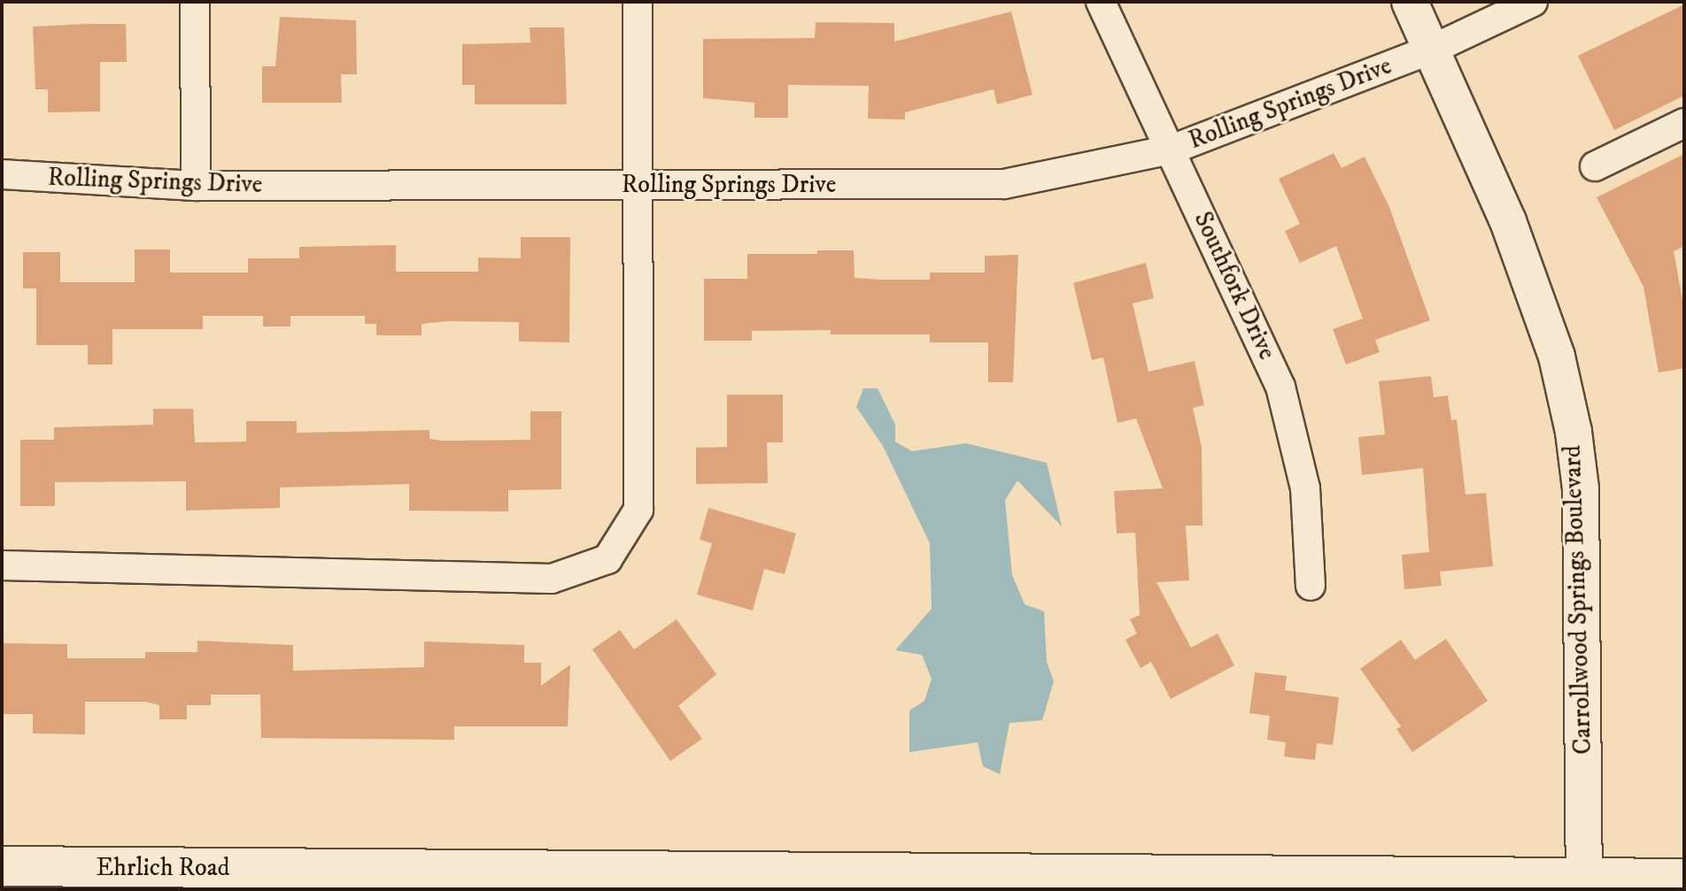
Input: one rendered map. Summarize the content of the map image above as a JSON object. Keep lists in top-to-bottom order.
{
  "streets": {
    "main road": ["Ehrlich Road"],
    "street": ["Rolling Springs Drive", "Southfork Drive", "Carrollwood Springs Boulevard"]
  },
  "crossings": [
    ["Rolling Springs Drive", "Southfork Drive"],
    ["Rolling Springs Drive", "Carrollwood Springs Boulevard"],
    ["Carrollwood Springs Boulevard", "Ehrlich Road"]
  ]
}
